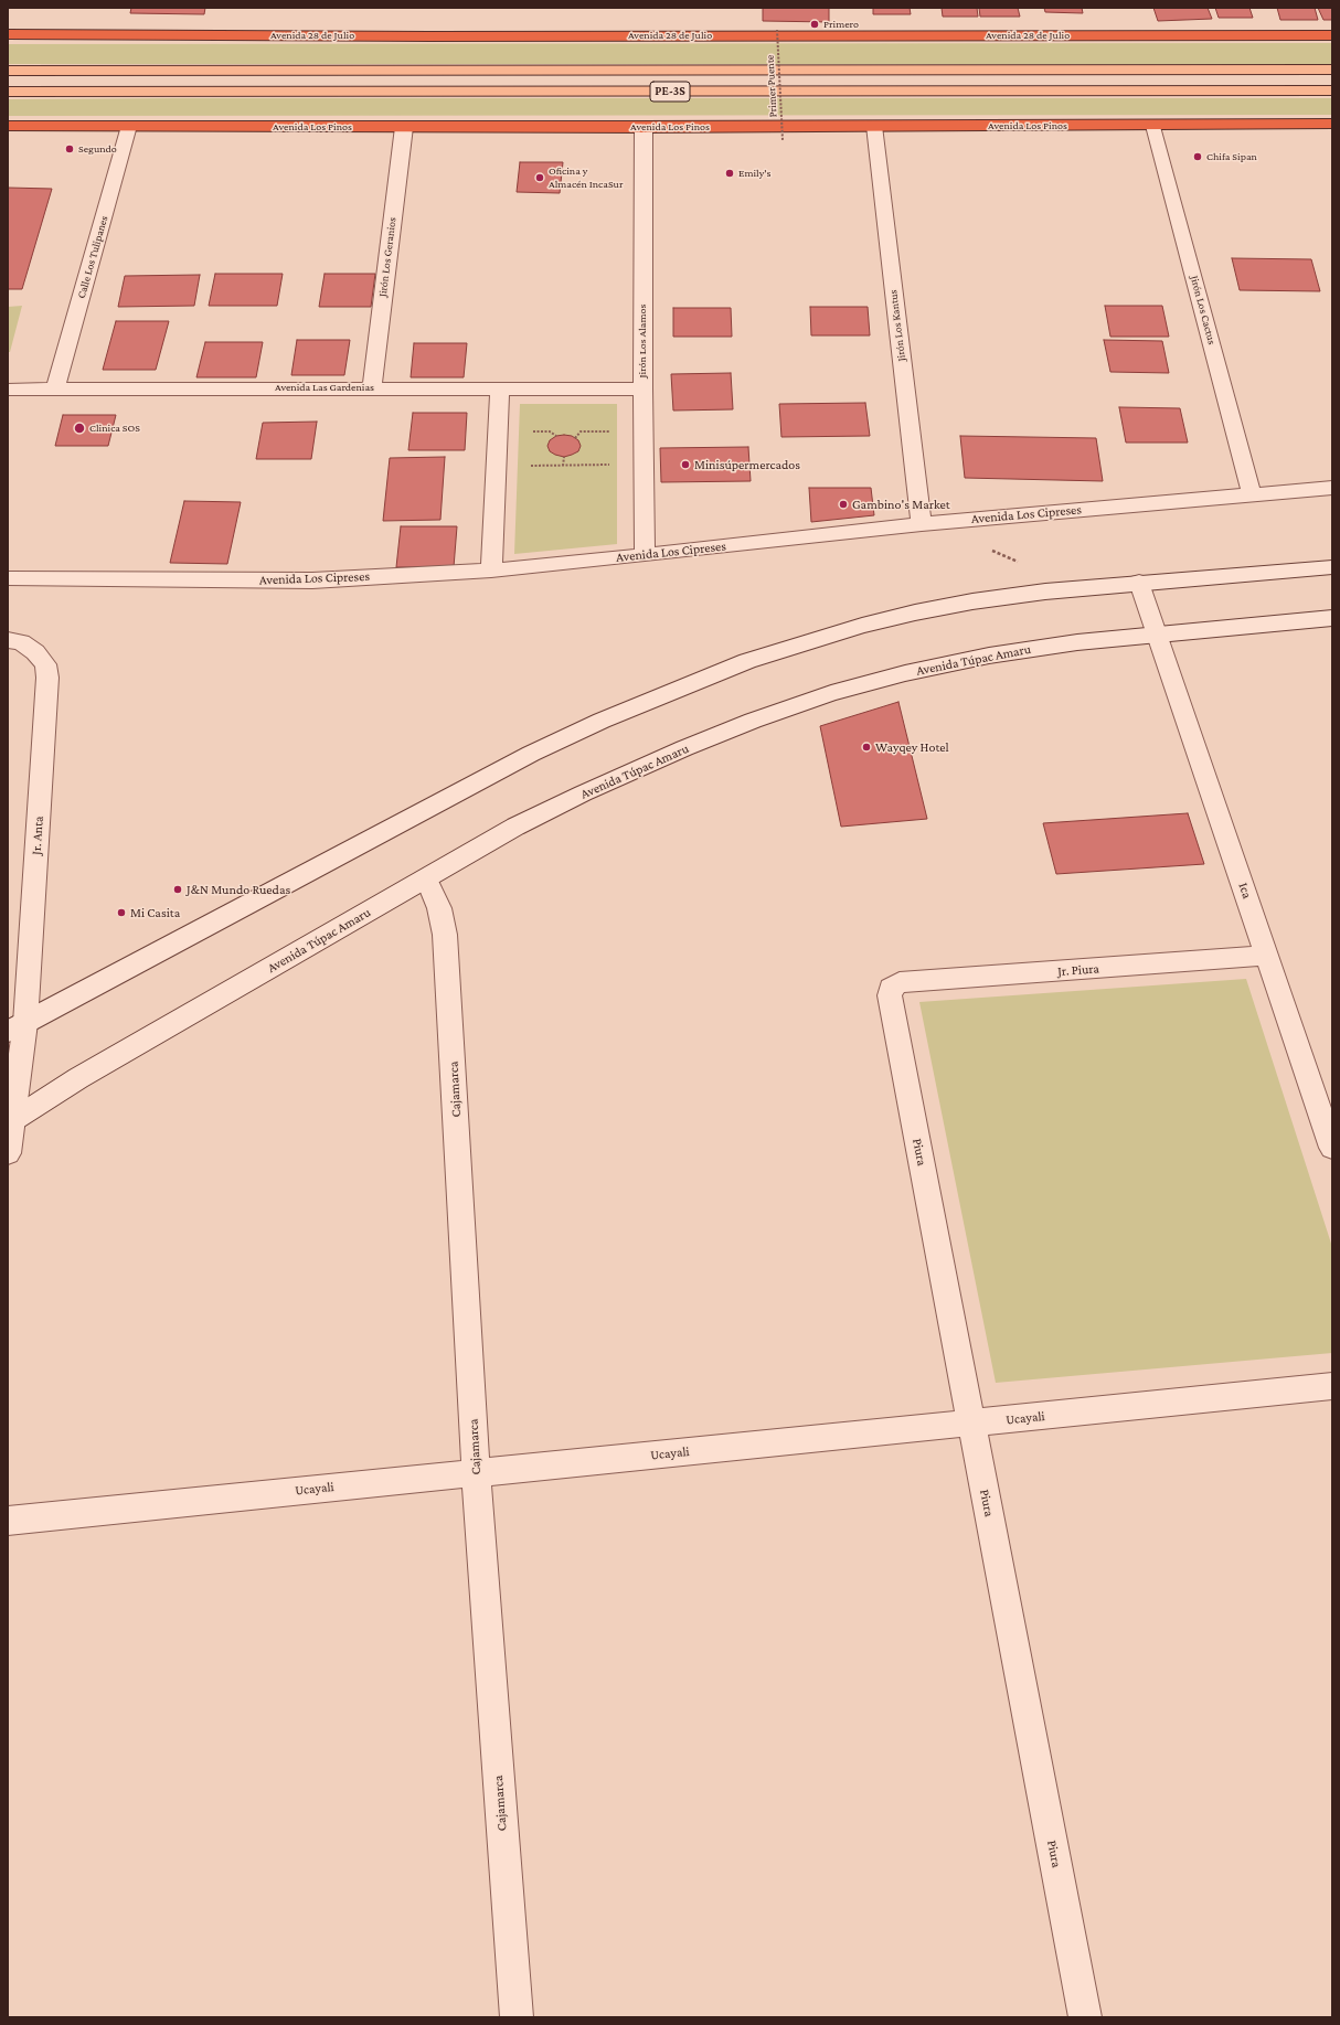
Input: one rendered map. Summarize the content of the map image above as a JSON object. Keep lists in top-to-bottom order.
{
  "streets": {
    "highway": ["Avenida 28 de Julio", "Avenida Los Pinos"],
    "main road": ["PE-3S"],
    "street": [
      "Calle Los Tulipanes",
      "Jirón Los Geranios",
      "Jirón Los Cactus",
      "Jirón Los Kantus",
      "Jirón Los Alamos",
      "Avenida Las Gardenias",
      "Avenida Los Cipreses",
      "Avenida Túpac Amaru",
      "Jr. Anta",
      "Ica",
      "Jr. Piura",
      "Cajamarca",
      "Piura",
      "Ucayali"
    ],
    "path": ["Primer Puente"]
  },
  "crossings": [
    ["Avenida Los Pinos", "Calle Los Tulipanes"],
    ["Avenida Los Pinos", "Jirón Los Geranios"],
    ["Avenida Los Pinos", "Jirón Los Cactus"],
    ["Avenida Los Pinos", "Jirón Los Kantus"],
    ["Avenida Los Pinos", "Jirón Los Alamos"],
    ["Calle Los Tulipanes", "Avenida Las Gardenias"],
    ["Jirón Los Geranios", "Avenida Las Gardenias"],
    ["Jirón Los Cactus", "Avenida Los Cipreses"],
    ["Jirón Los Kantus", "Avenida Los Cipreses"],
    ["Jirón Los Alamos", "Avenida Las Gardenias"],
    ["Jirón Los Alamos", "Avenida Los Cipreses"],
    ["Avenida Túpac Amaru", "Jr. Anta"],
    ["Avenida Túpac Amaru", "Ica"],
    ["Avenida Túpac Amaru", "Cajamarca"],
    ["Ica", "Jr. Piura"],
    ["Jr. Piura", "Piura"],
    ["Cajamarca", "Ucayali"],
    ["Piura", "Ucayali"]
  ],
  "places": [
    "Primero",
    "Segundo",
    "Chifa Sipan",
    "Emily's",
    "Oficina y Almacén IncaSur",
    "Clinica SOS",
    "Minisúpermercados",
    "Gambino's Market",
    "Wayqey Hotel",
    "J&N Mundo Ruedas",
    "Mi Casita"
  ]
}
